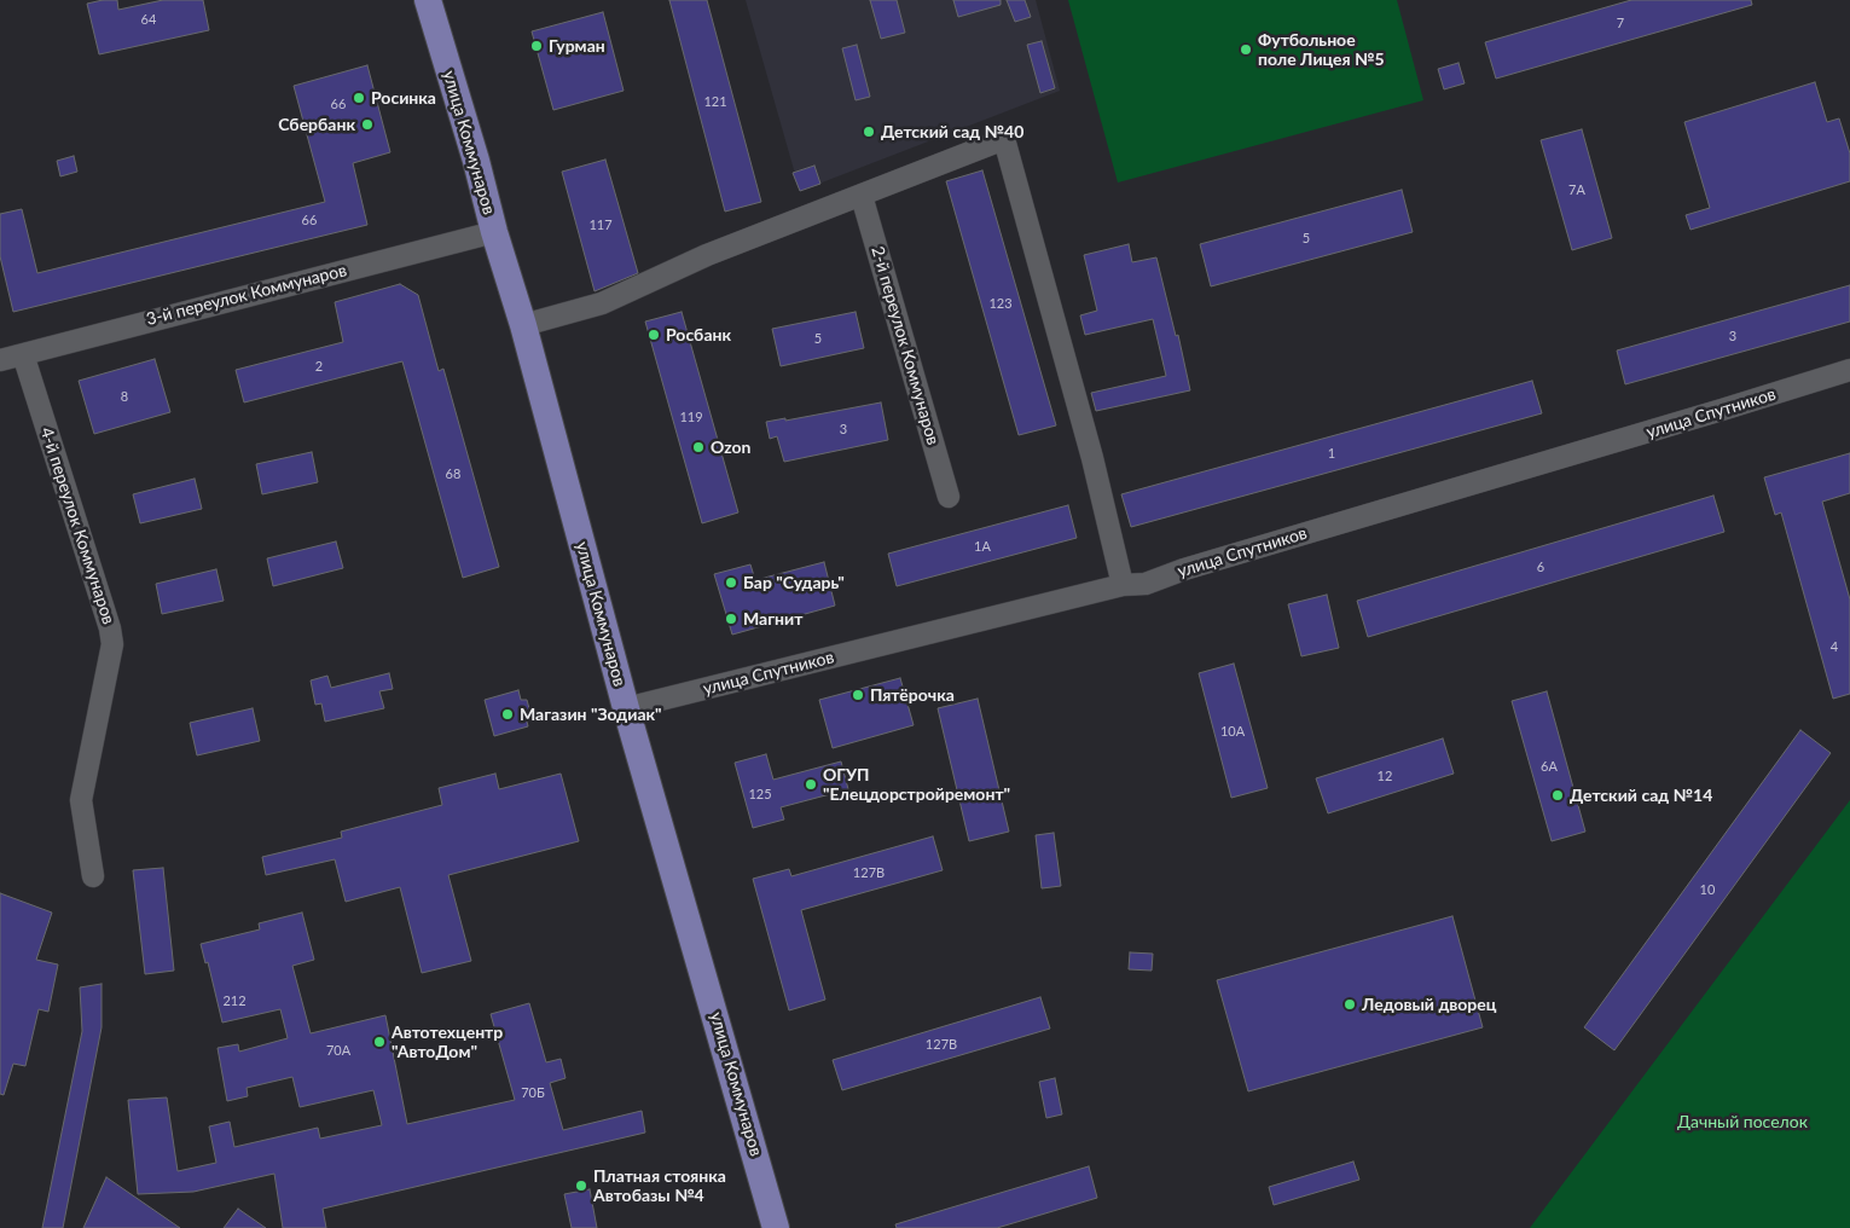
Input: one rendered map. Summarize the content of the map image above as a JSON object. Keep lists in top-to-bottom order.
{
  "streets": {
    "main road": ["улица Коммунаров"],
    "street": [
      "3-й переулок Коммунаров",
      "2-й переулок Коммунаров",
      "улица Спутников",
      "4-й переулок Коммунаров"
    ]
  },
  "crossings": [
    ["улица Коммунаров", "3-й переулок Коммунаров"],
    ["улица Коммунаров", "улица Спутников"],
    ["3-й переулок Коммунаров", "4-й переулок Коммунаров"]
  ],
  "parks": ["Дачный поселок"],
  "places": [
    "Гурман",
    "Футбольное поле Лицея №5",
    "Росинка",
    "Сбербанк",
    "Детский сад №40",
    "Росбанк",
    "Ozon",
    "Бар \"Сударь\"",
    "Магнит",
    "Пятёрочка",
    "Магазин \"Зодиак\"",
    "ОГУП \"Елецдорстройремонт\"",
    "Детский сад №14",
    "Ледовый дворец",
    "Автотехцентр \"АвтоДом\"",
    "Платная стоянка Автобазы №4"
  ],
  "house_numbers": [
    "64",
    "7",
    "121",
    "66",
    "7А",
    "66",
    "117",
    "5",
    "123",
    "3",
    "5",
    "2",
    "8",
    "119",
    "3",
    "1",
    "68",
    "1А",
    "6",
    "4",
    "10А",
    "6А",
    "12",
    "125",
    "127В",
    "10",
    "212",
    "127В",
    "70А",
    "70Б"
  ]
}
